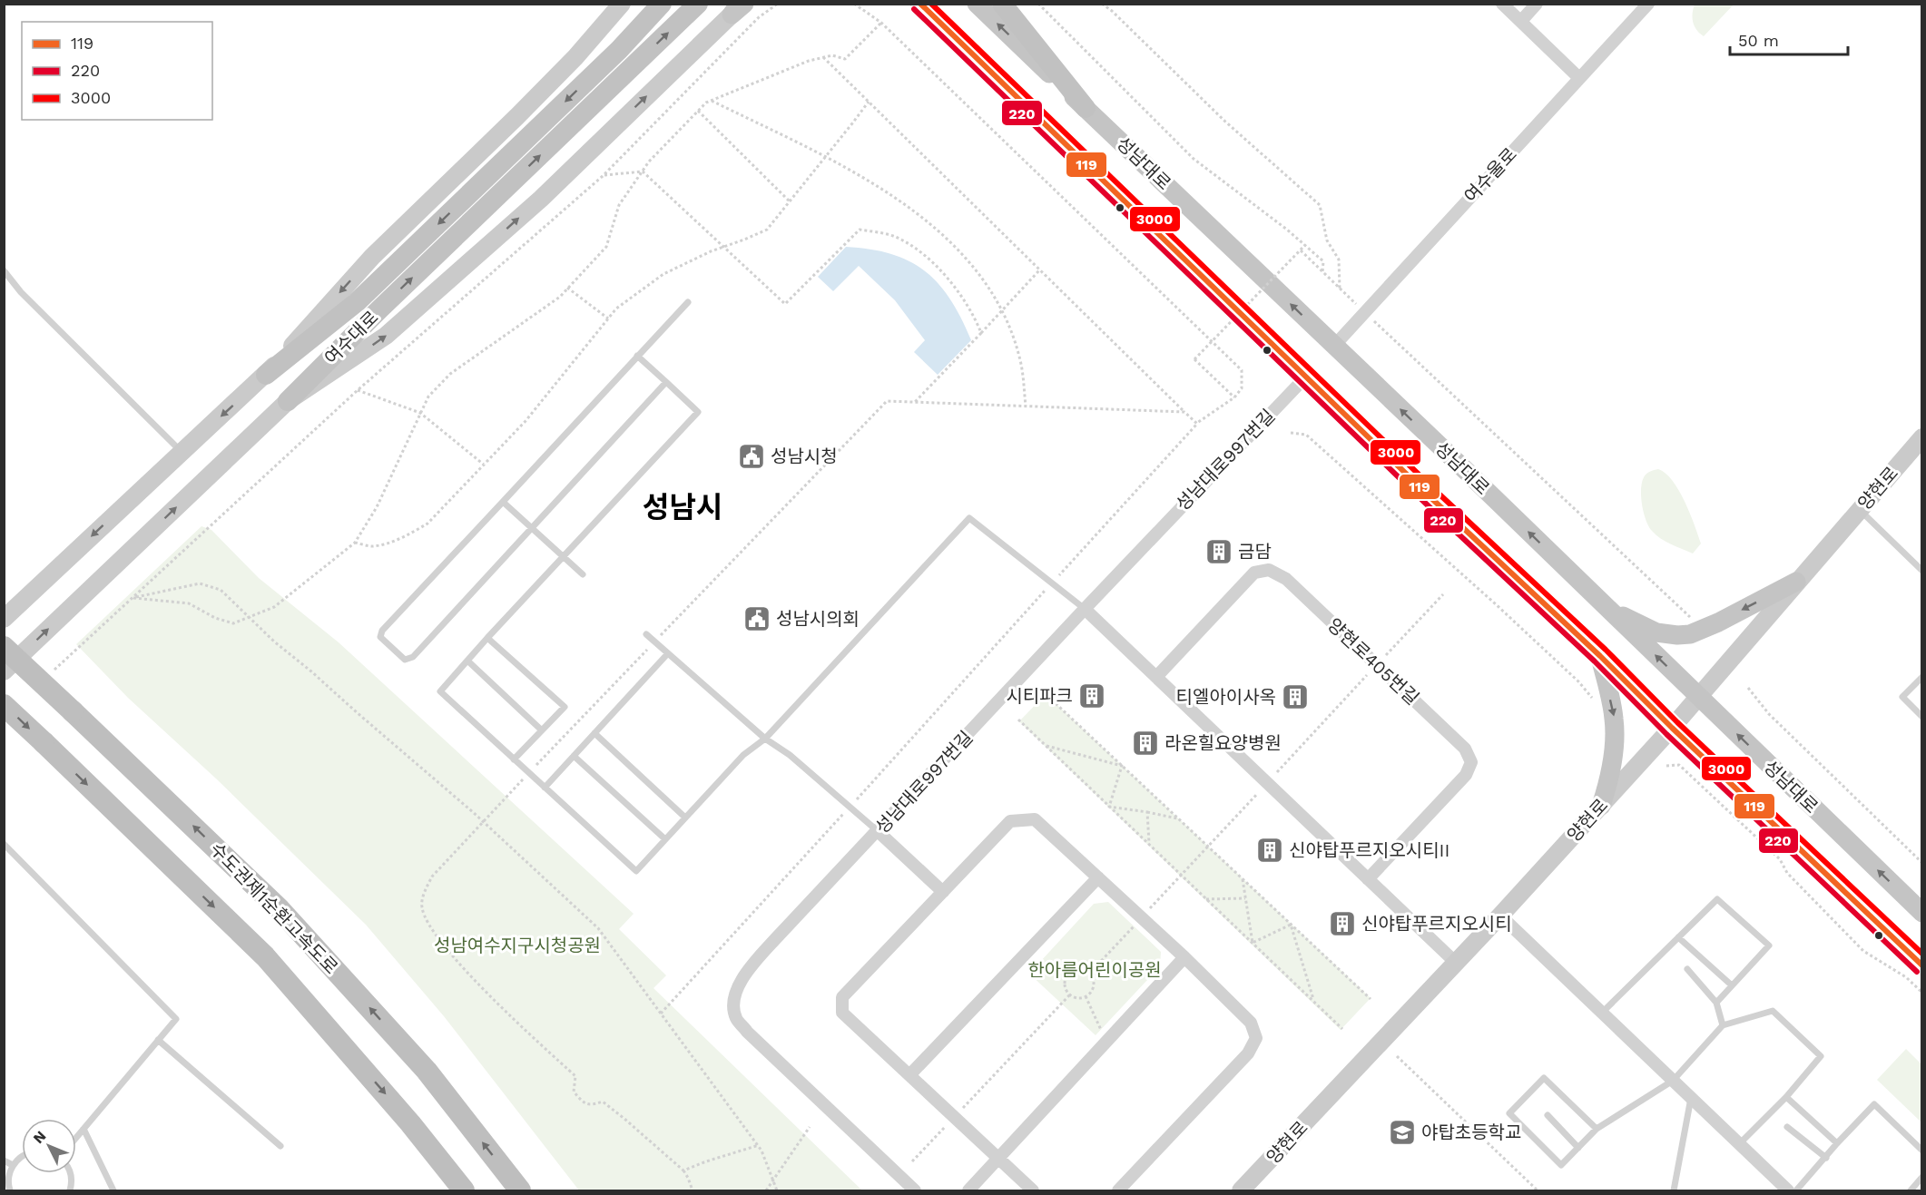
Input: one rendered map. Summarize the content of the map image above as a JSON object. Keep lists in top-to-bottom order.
{
  "streets": {
    "highway": ["여수대로", "수도권제1순환고속도로"],
    "main road": ["성남대로", "양현로"],
    "street": ["여수울로", "성남대로997번길", "양현로405번길"]
  },
  "crossings": [
    ["성남대로", "여수울로"],
    ["성남대로", "양현로"]
  ],
  "districts": ["성남시"],
  "parks": ["성남여수지구시청공원", "한아름어린이공원"],
  "places": {
    "public building": ["성남시청", "성남시의회"],
    "building": [
      "금담",
      "시티파크",
      "티엘아이사옥",
      "라온힐요양병원",
      "신야탑푸르지오시티II",
      "신야탑푸르지오시티"
    ],
    "school or university": ["야탑초등학교"]
  },
  "lines": ["transit line 119", "transit line 3000", "transit line 220"],
  "legend": ["119", "220", "3000"],
  "scale_bar": "50 m",
  "north": "top left"
}
